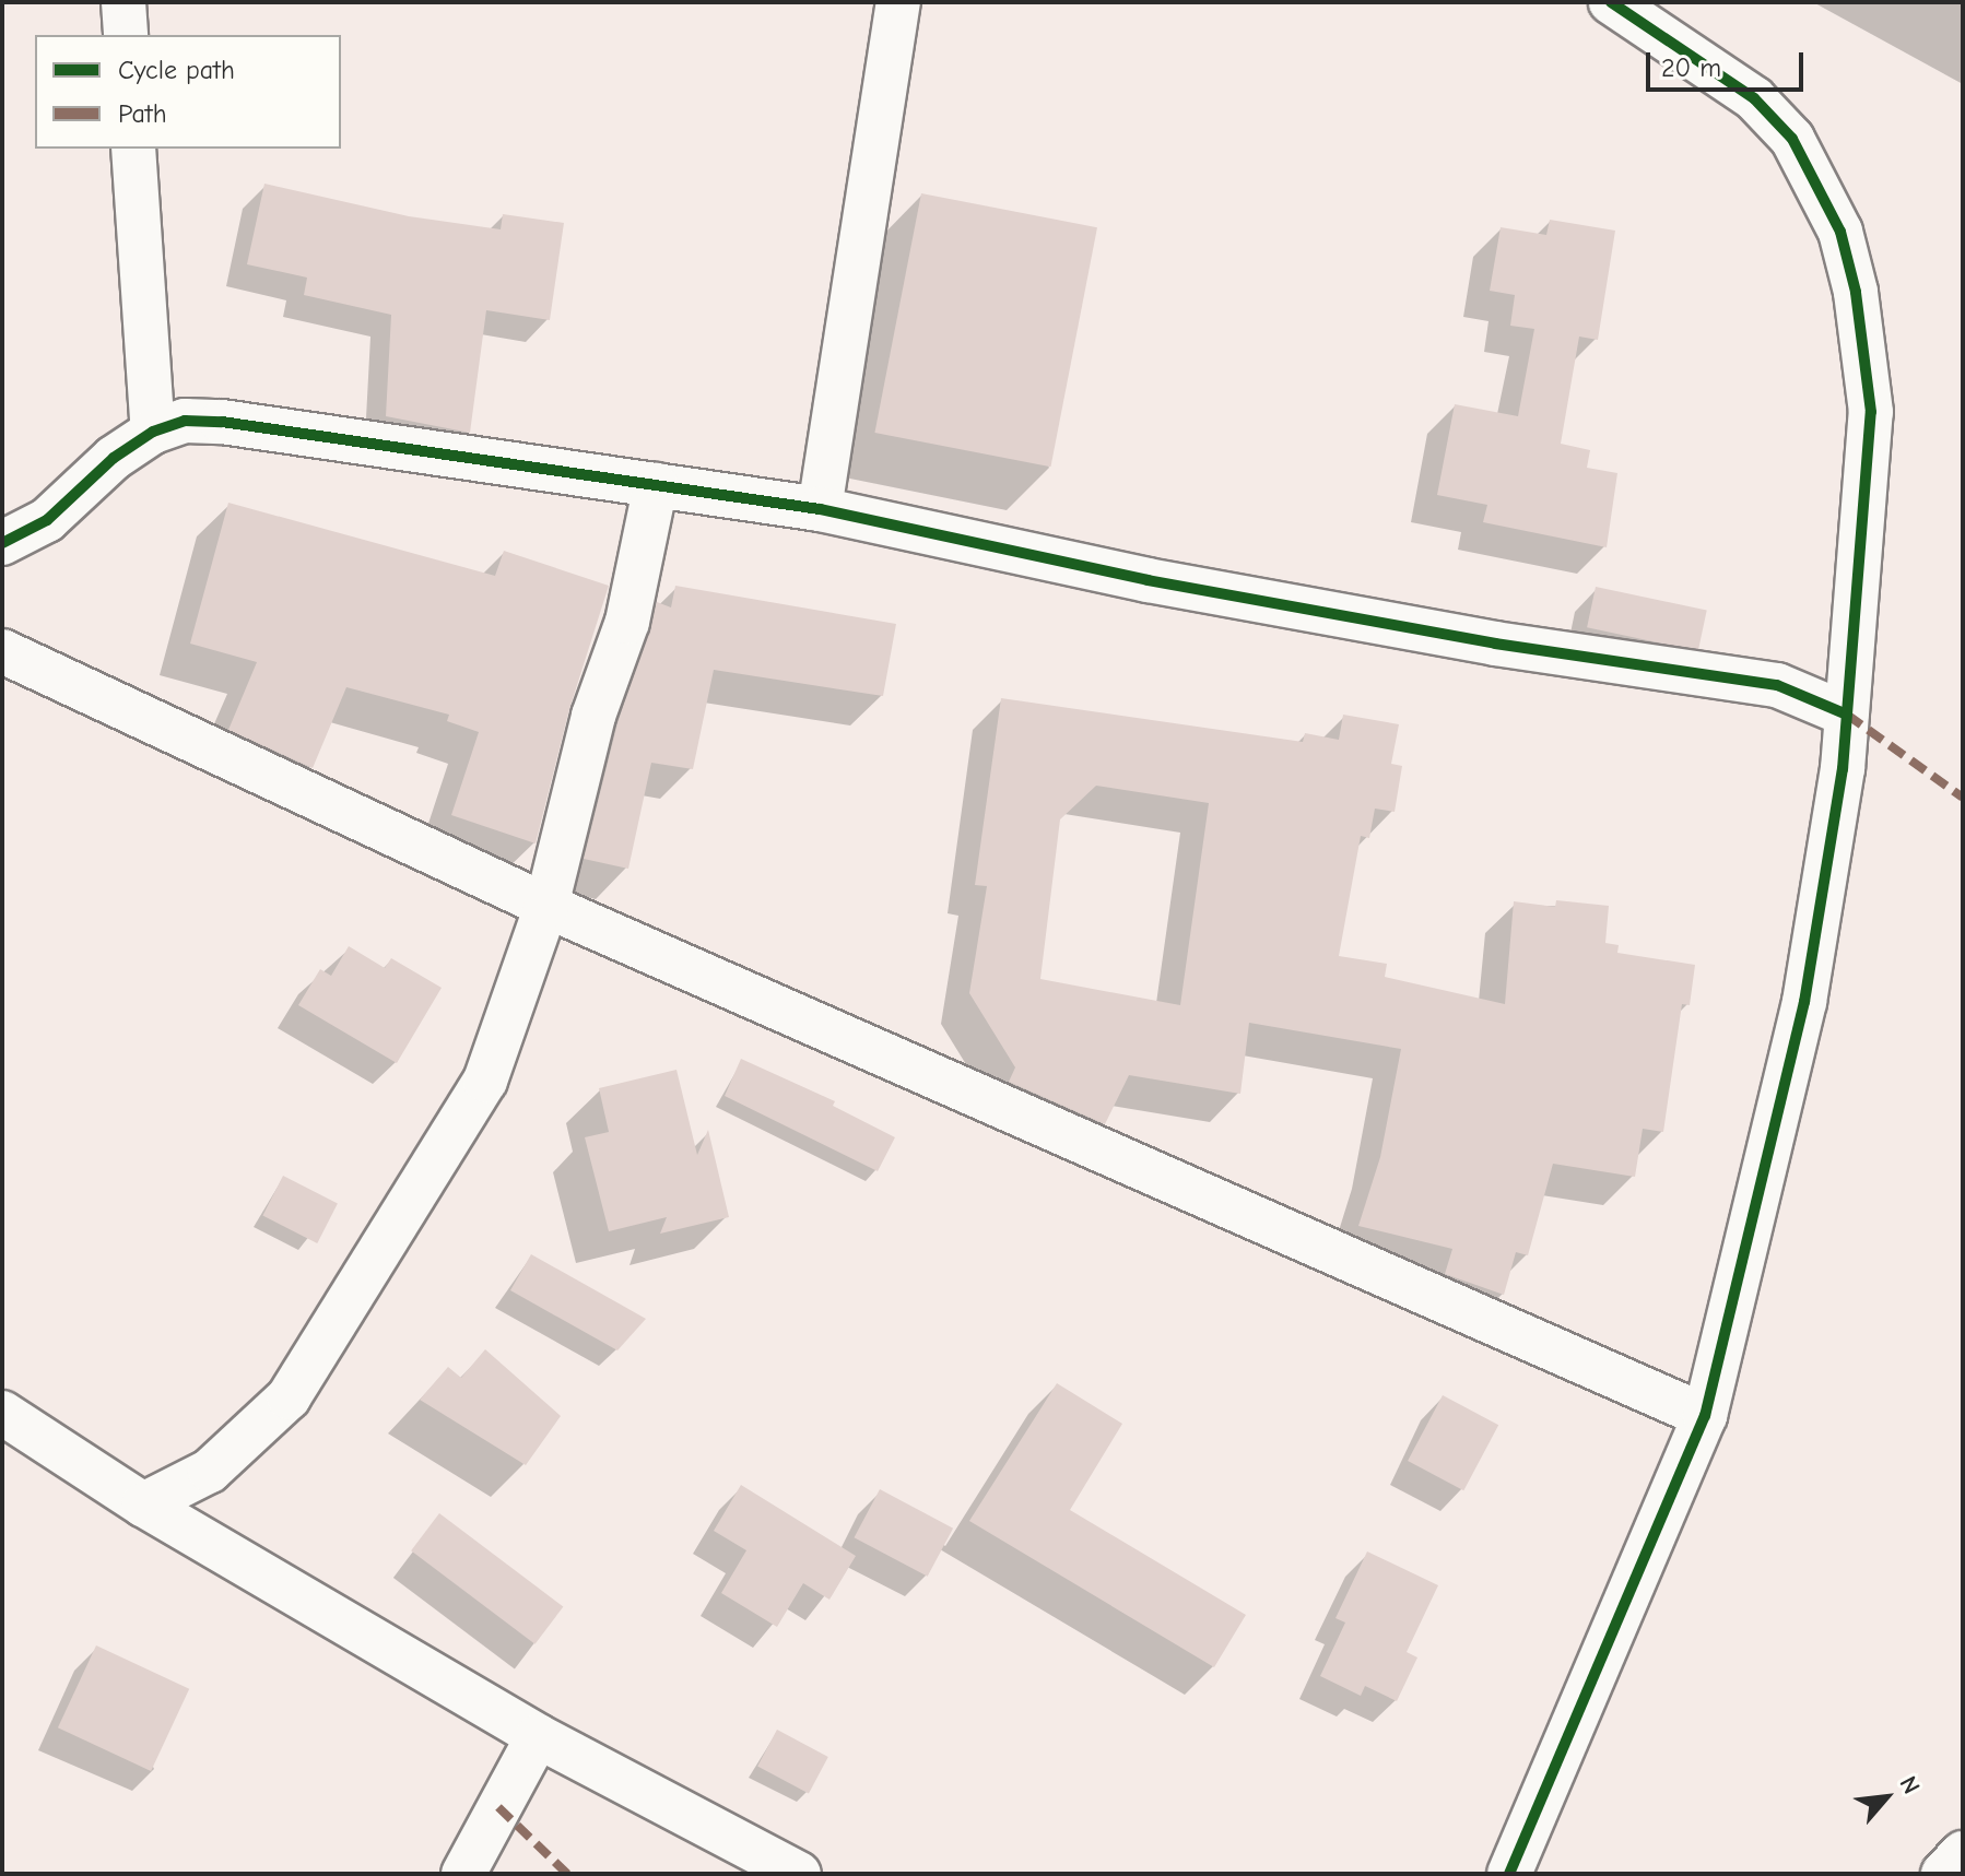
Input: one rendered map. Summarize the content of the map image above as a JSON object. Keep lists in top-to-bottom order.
{
  "legend": ["Cycle path", "Path"],
  "scale_bar": "20 m",
  "north": "top right"
}
